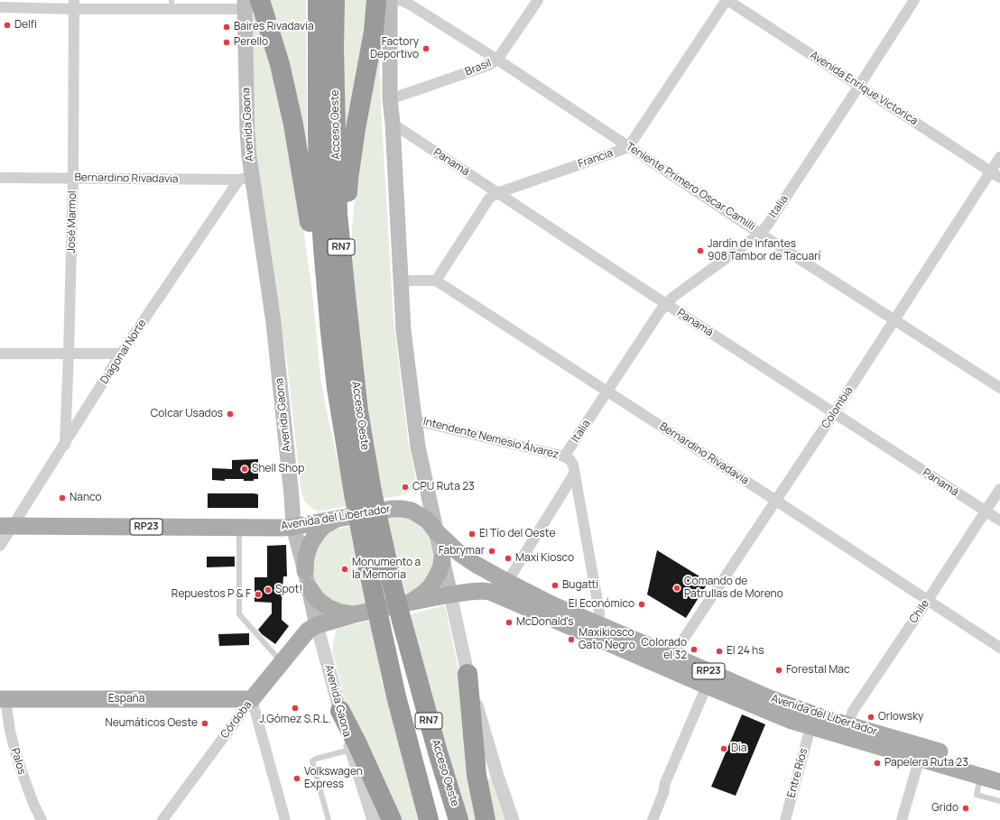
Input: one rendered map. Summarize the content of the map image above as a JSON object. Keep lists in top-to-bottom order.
{
  "streets": {
    "highway": ["Acceso Oeste", "RN7"],
    "main road": [
      "Avenida Gaona",
      "Avenida del Libertador",
      "RP23",
      "España",
      "Córdoba"
    ],
    "street": [
      "Brasil",
      "Avenida Enrique Victorica",
      "Francia",
      "Panamá",
      "Bernardino Rivadavia",
      "Teniente Primero Oscar Camilli",
      "Italia",
      "José Marmol",
      "Diagonal Norte",
      "Colombia",
      "Intendente Nemesio Álvarez",
      "Chile",
      "Palos",
      "Entre Ríos"
    ]
  },
  "crossings": [
    ["Brasil", "Teniente Primero Oscar Camilli"],
    ["Avenida Enrique Victorica", "Francia"],
    ["Avenida Enrique Victorica", "Italia"],
    ["Avenida Enrique Victorica", "Colombia"],
    ["Avenida Gaona", "Bernardino Rivadavia"],
    ["Avenida Gaona", "Diagonal Norte"],
    ["Avenida Gaona", "Avenida del Libertador"],
    ["Avenida Gaona", "Córdoba"],
    ["Acceso Oeste", "Avenida del Libertador"],
    ["Francia", "Panamá"],
    ["Francia", "Bernardino Rivadavia"],
    ["Francia", "Teniente Primero Oscar Camilli"],
    ["Panamá", "Italia"],
    ["Panamá", "Colombia"],
    ["Panamá", "Chile"],
    ["Bernardino Rivadavia", "Italia"],
    ["Bernardino Rivadavia", "José Marmol"],
    ["Bernardino Rivadavia", "Diagonal Norte"],
    ["Bernardino Rivadavia", "Colombia"],
    ["Bernardino Rivadavia", "Chile"],
    ["Teniente Primero Oscar Camilli", "Italia"],
    ["Teniente Primero Oscar Camilli", "Colombia"],
    ["Italia", "Intendente Nemesio Álvarez"],
    ["José Marmol", "Diagonal Norte"],
    ["Diagonal Norte", "Avenida del Libertador"],
    ["Colombia", "Avenida del Libertador"],
    ["Intendente Nemesio Álvarez", "Avenida del Libertador"],
    ["Avenida del Libertador", "Chile"],
    ["Avenida del Libertador", "Córdoba"],
    ["Avenida del Libertador", "Entre Ríos"],
    ["España", "Córdoba"],
    ["España", "Palos"]
  ],
  "places": [
    "Delfi",
    "Baires Rivadavia",
    "Perello",
    "Factory Deportivo",
    "Jardín de Infantes 908 Tambor de Tacuarí",
    "Colcar Usados",
    "Shell Shop",
    "CPU Ruta 23",
    "Nanco",
    "El Tío del Oeste",
    "Fabrymar",
    "Maxi Kiosco",
    "Monumento a la Memoria",
    "Bugatti",
    "Comando de Patrullas de Moreno",
    "Spot!",
    "Repuestos P & F",
    "El Económico",
    "McDonald's",
    "Maxikiosco Gato Negro",
    "Colorado el 32",
    "El 24 hs",
    "Forestal Mac",
    "J.Gómez S.R.L.",
    "Orlowsky",
    "Neumáticos Oeste",
    "Dia",
    "Papelera Ruta 23",
    "Volkswagen Express",
    "Grido"
  ]
}
